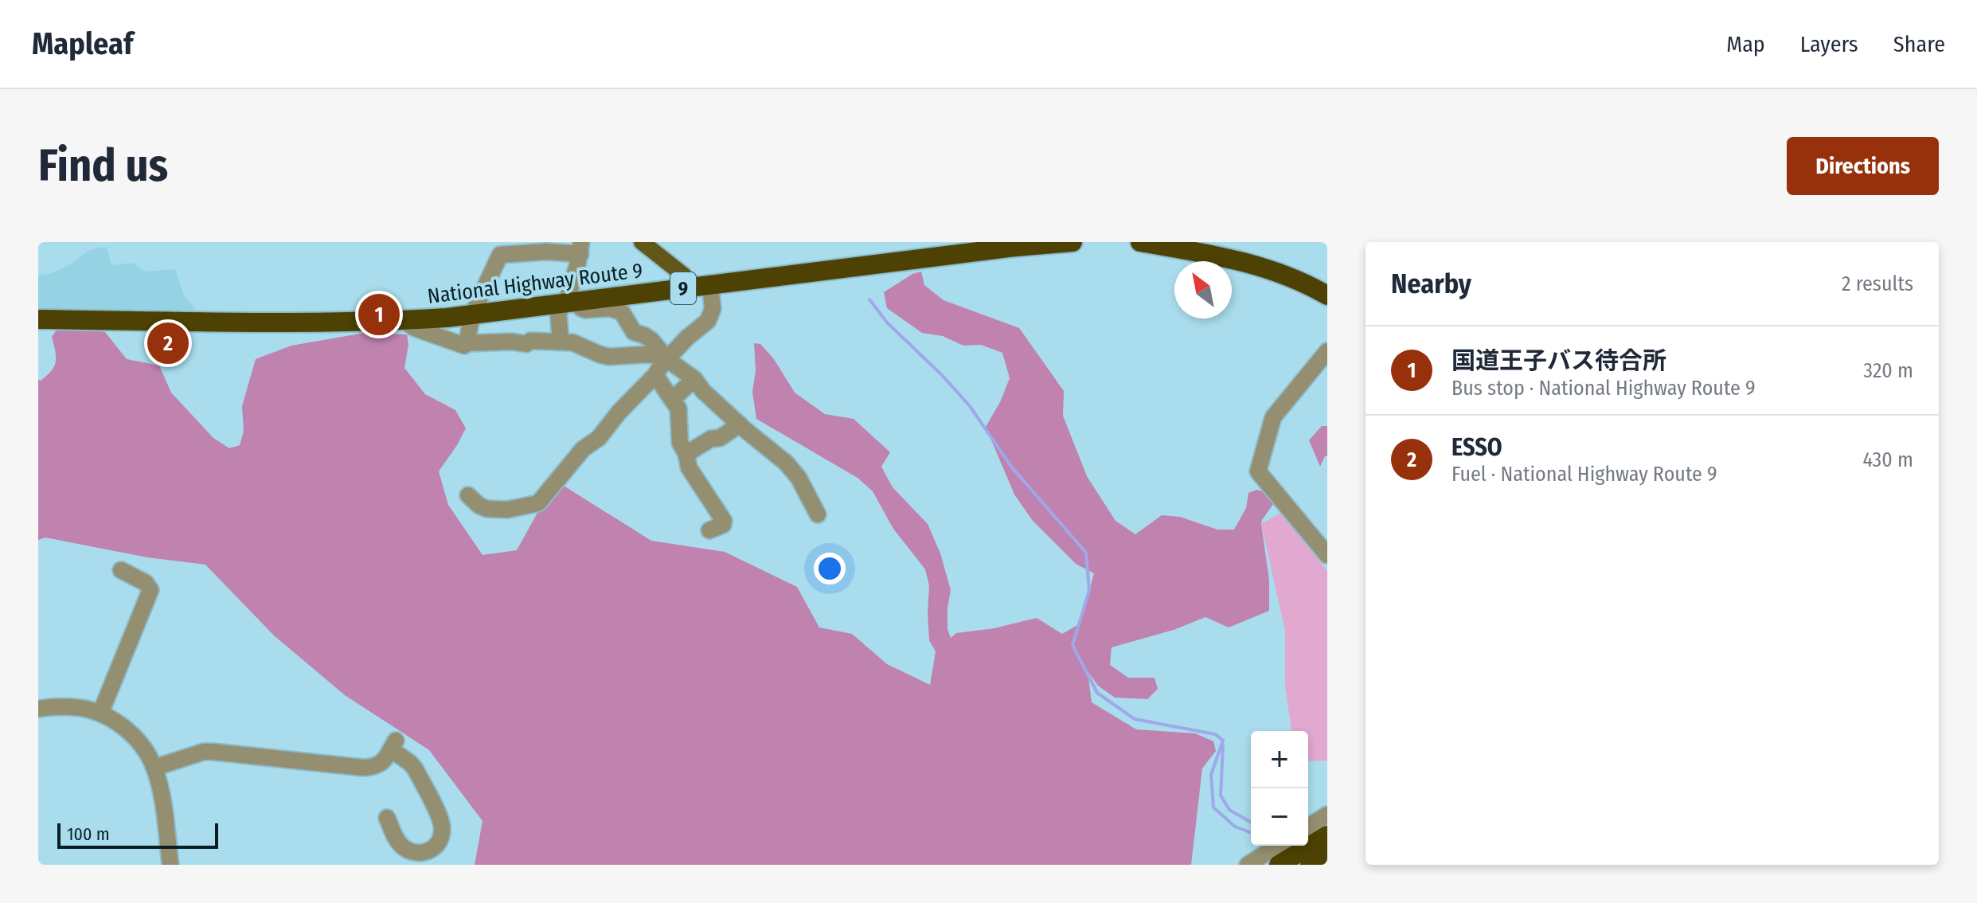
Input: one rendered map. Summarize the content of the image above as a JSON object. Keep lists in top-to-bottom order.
{
  "streets": {
    "highway": ["National Highway Route 9", "9"]
  },
  "scale_bar": "100 m",
  "north": "top left",
  "page": {
    "header": "Mapleaf",
    "nav": ["Map", "Layers", "Share"],
    "buttons": "Directions",
    "title": "Find us",
    "heading": ["Nearby", "2 results"],
    "pins": ["1", "2"],
    "list": [
      {
        "mark": "1",
        "name": "国道王子バス待合所",
        "note": "Bus stop · National Highway Route 9",
        "value": "320 m"
      },
      {
        "mark": "2",
        "name": "ESSO",
        "note": "Fuel · National Highway Route 9",
        "value": "430 m"
      }
    ],
    "map_buttons": ["+", "−"],
    "scale": "100 m"
  }
}
